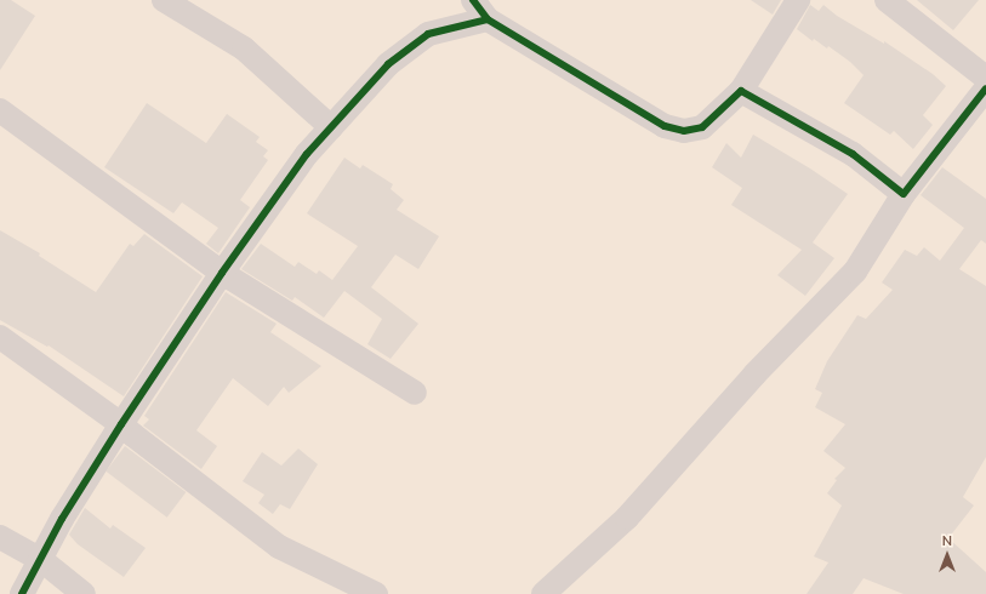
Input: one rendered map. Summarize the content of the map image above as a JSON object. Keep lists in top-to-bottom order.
{
  "north": "top"
}
